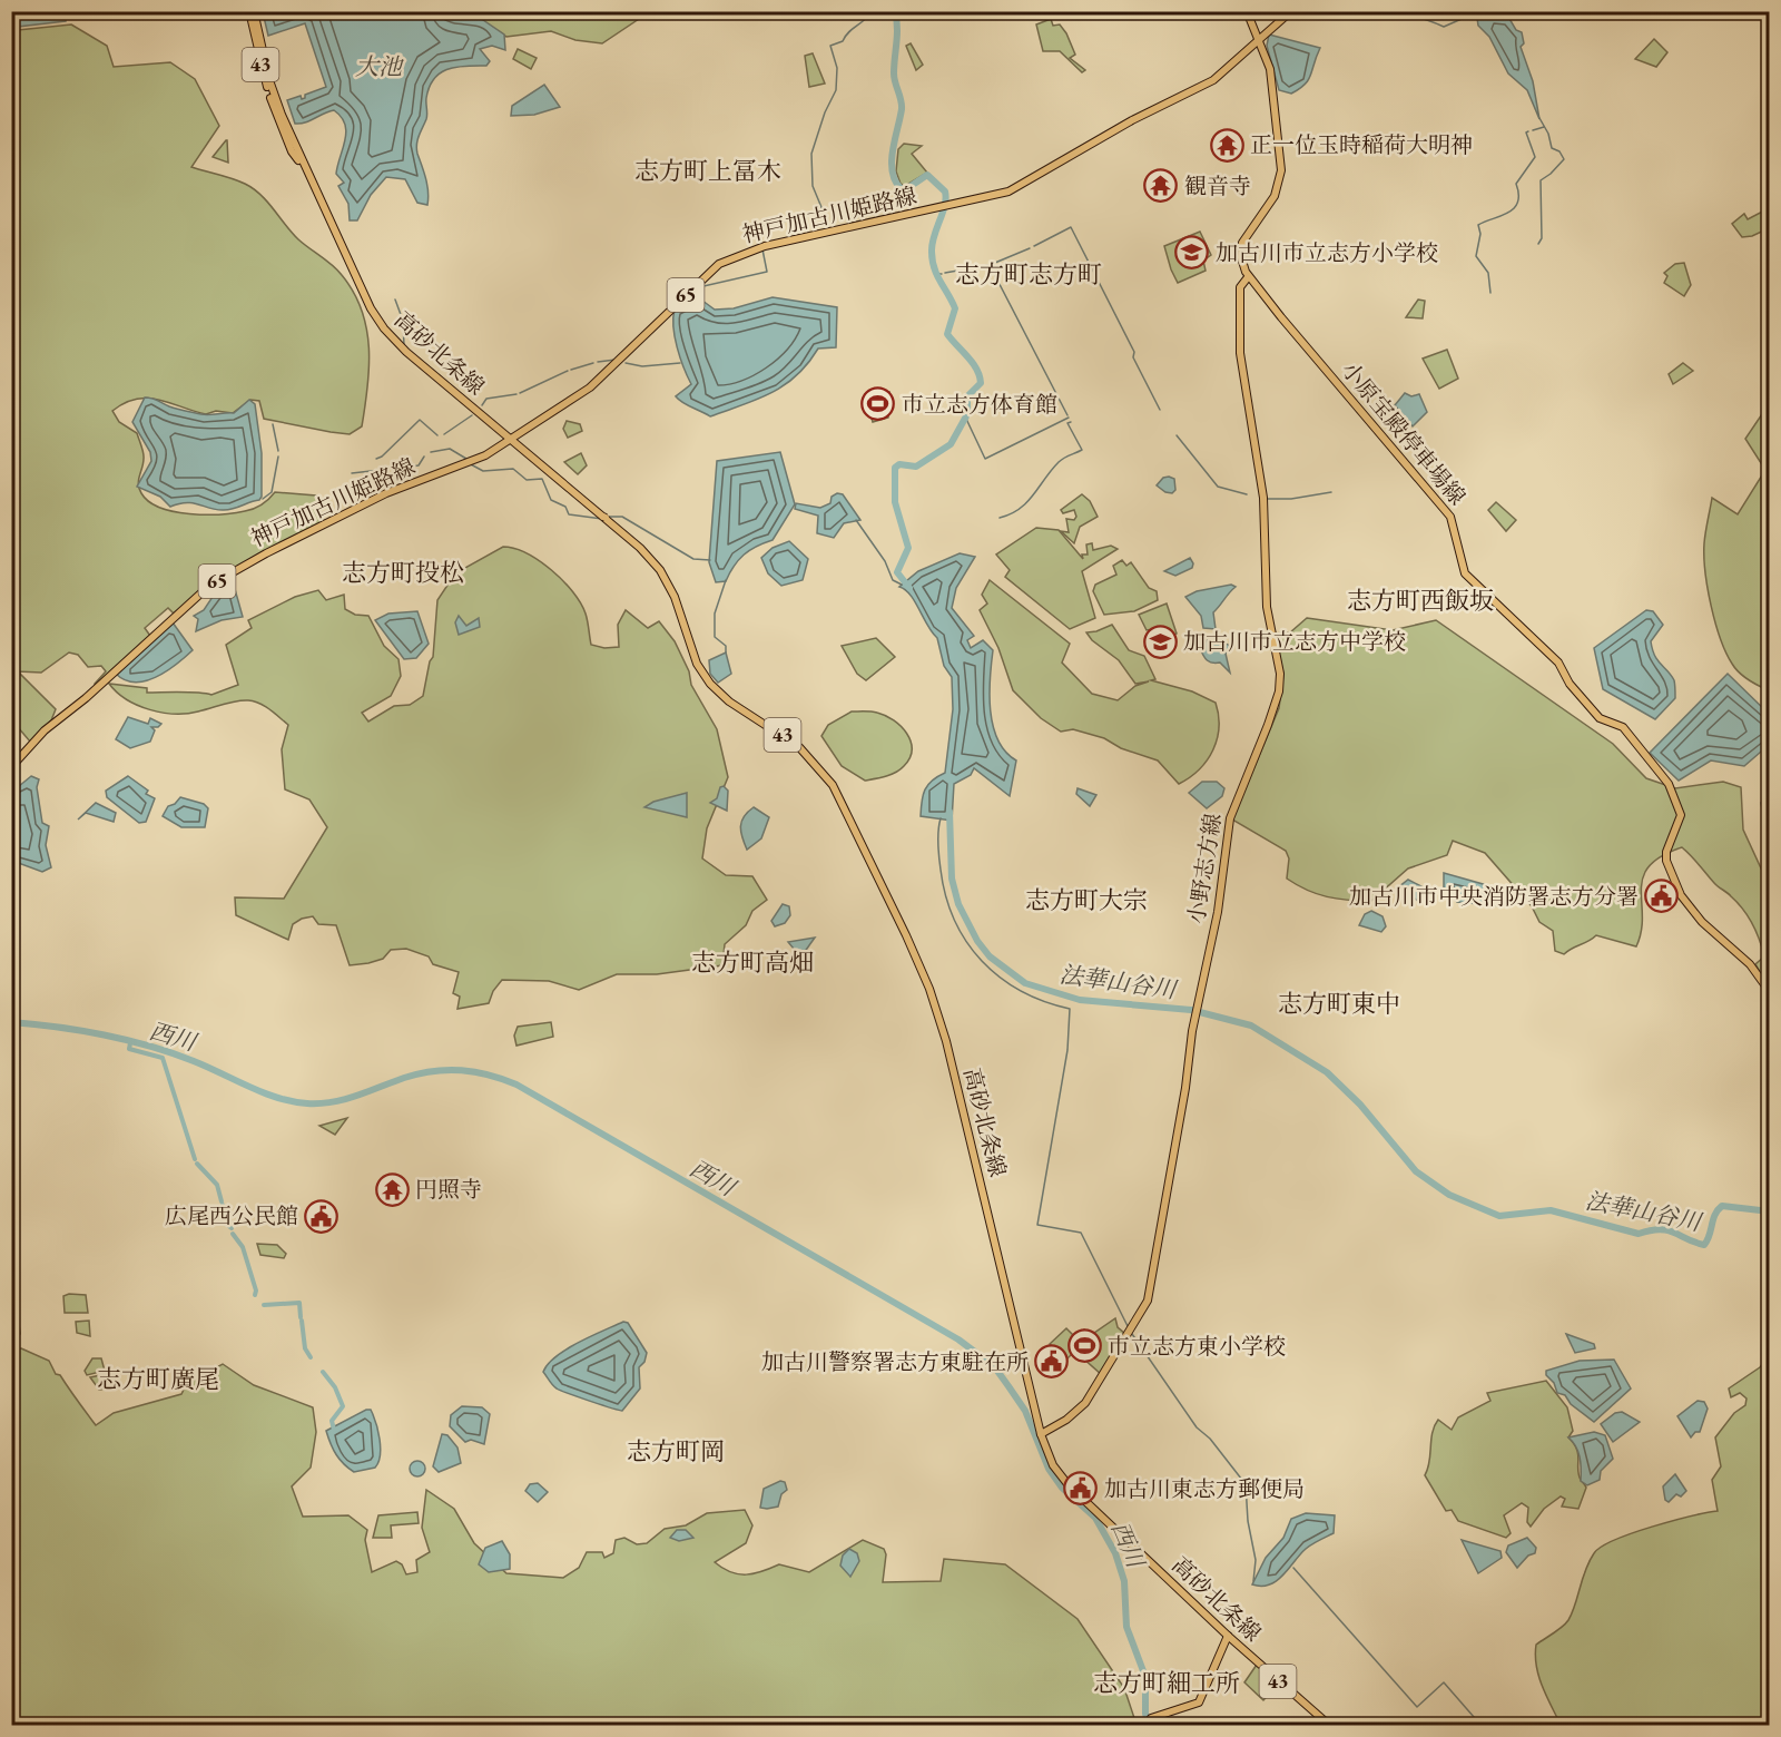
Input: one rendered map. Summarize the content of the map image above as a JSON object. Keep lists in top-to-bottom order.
{
  "streets": {
    "main road": [
      "43",
      "神戸加古川姫路線",
      "65",
      "高砂北条線",
      "小原宝殿停車場線",
      "小野志方線"
    ]
  },
  "crossings": [
    ["神戸加古川姫路線", "高砂北条線"],
    ["高砂北条線", "小野志方線"],
    ["小原宝殿停車場線", "小野志方線"]
  ],
  "districts": [
    "志方町上冨木",
    "志方町志方町",
    "志方町投松",
    "志方町西飯坂",
    "志方町大宗",
    "志方町高畑",
    "志方町東中",
    "志方町廣尾",
    "志方町岡",
    "志方町細工所"
  ],
  "water": ["大池", "法華山谷川", "西川"],
  "places": {
    "temple": ["正一位玉時稲荷大明神", "観音寺", "円照寺"],
    "school or university": ["加古川市立志方小学校", "加古川市立志方中学校"],
    "sports": ["市立志方体育館", "市立志方東小学校"],
    "public building": [
      "加古川市中央消防署志方分署",
      "広尾西公民館",
      "加古川警察署志方東駐在所",
      "加古川東志方郵便局"
    ]
  }
}
